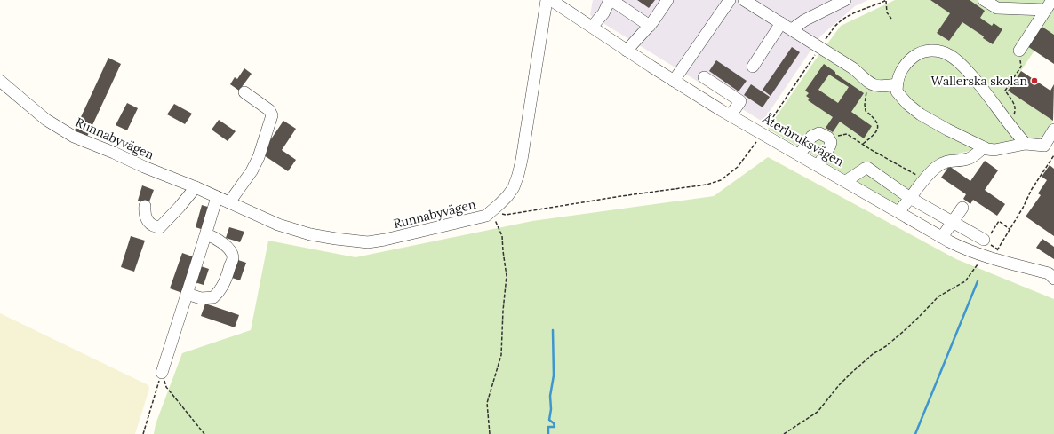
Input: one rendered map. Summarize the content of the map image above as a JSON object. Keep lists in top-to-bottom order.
{
  "streets": {
    "street": ["Runnabyvägen", "Återbruksvägen"]
  },
  "places": ["Wallerska skolan"]
}
